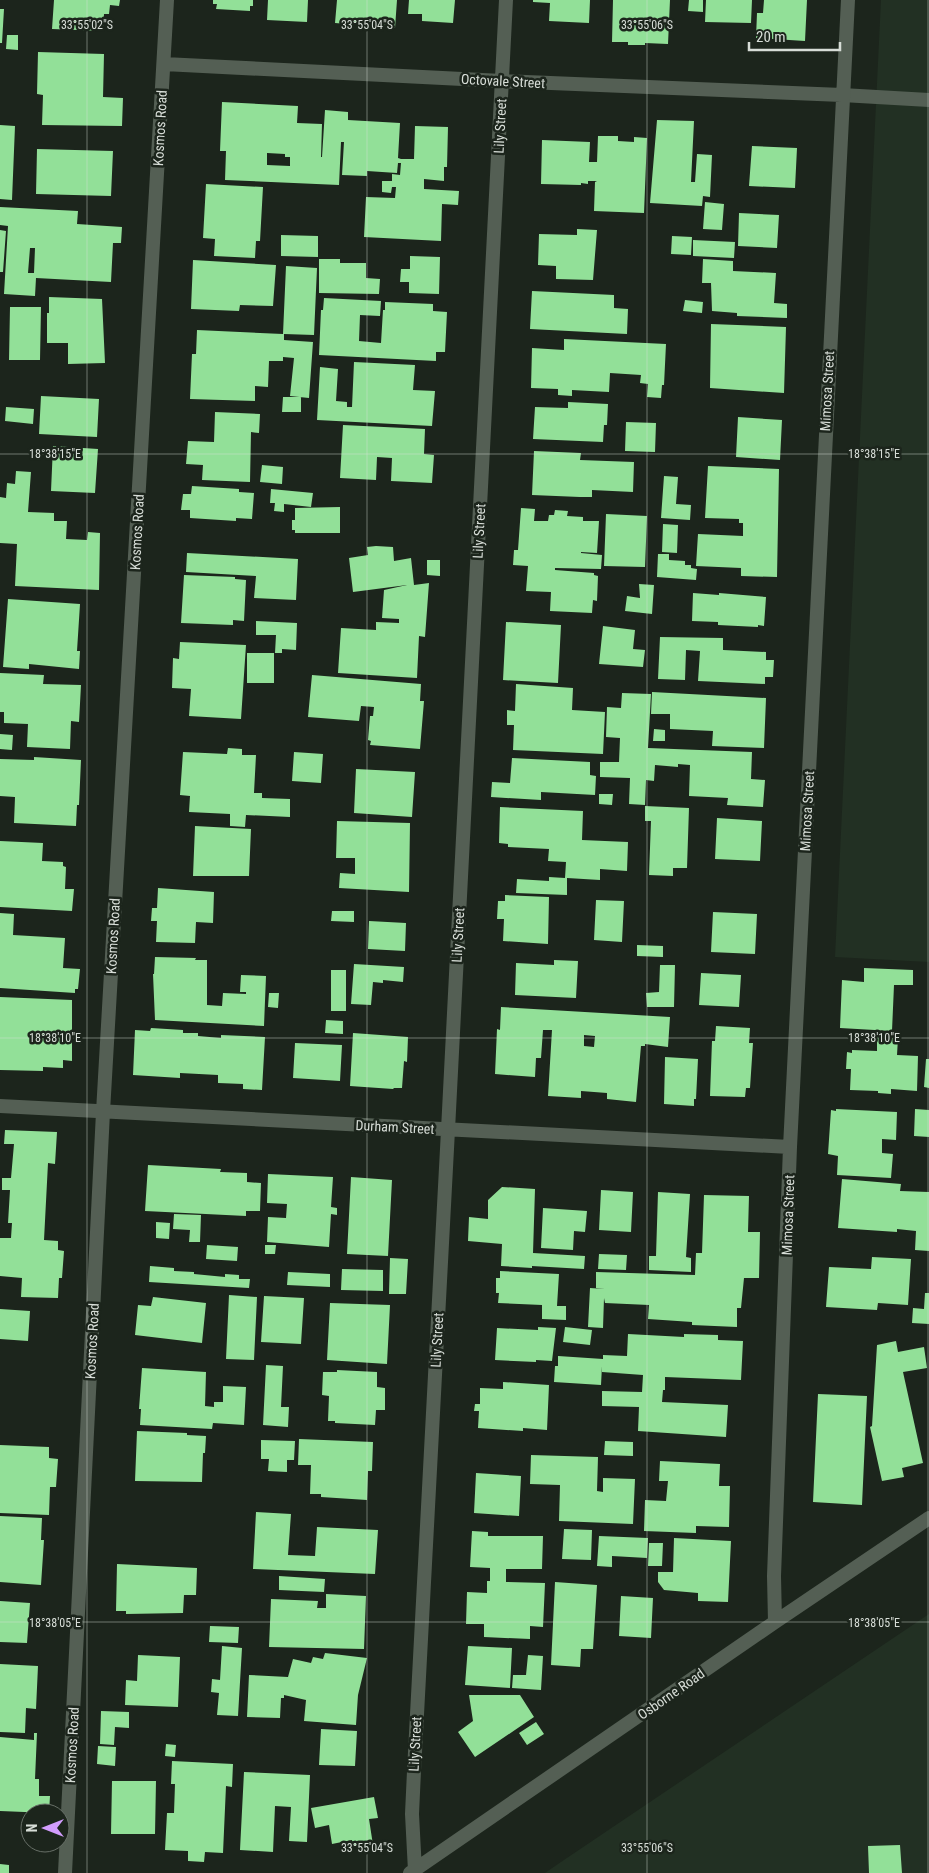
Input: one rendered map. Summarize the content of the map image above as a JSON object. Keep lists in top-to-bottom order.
{
  "streets": {
    "street": [
      "Octovale Street",
      "Lily Street",
      "Kosmos Road",
      "Mimosa Street",
      "Durham Street",
      "Osborne Road"
    ]
  },
  "crossings": [
    ["Octovale Street", "Lily Street"],
    ["Octovale Street", "Kosmos Road"],
    ["Octovale Street", "Mimosa Street"],
    ["Lily Street", "Durham Street"],
    ["Lily Street", "Osborne Road"],
    ["Kosmos Road", "Durham Street"],
    ["Mimosa Street", "Durham Street"],
    ["Mimosa Street", "Osborne Road"]
  ],
  "scale_bar": "20 m",
  "north": "left",
  "coordinates": [
    "33°55'02\"S",
    "33°55'04\"S",
    "33°55'06\"S",
    "18°38'15\"E",
    "18°38'10\"E",
    "18°38'05\"E"
  ]
}
